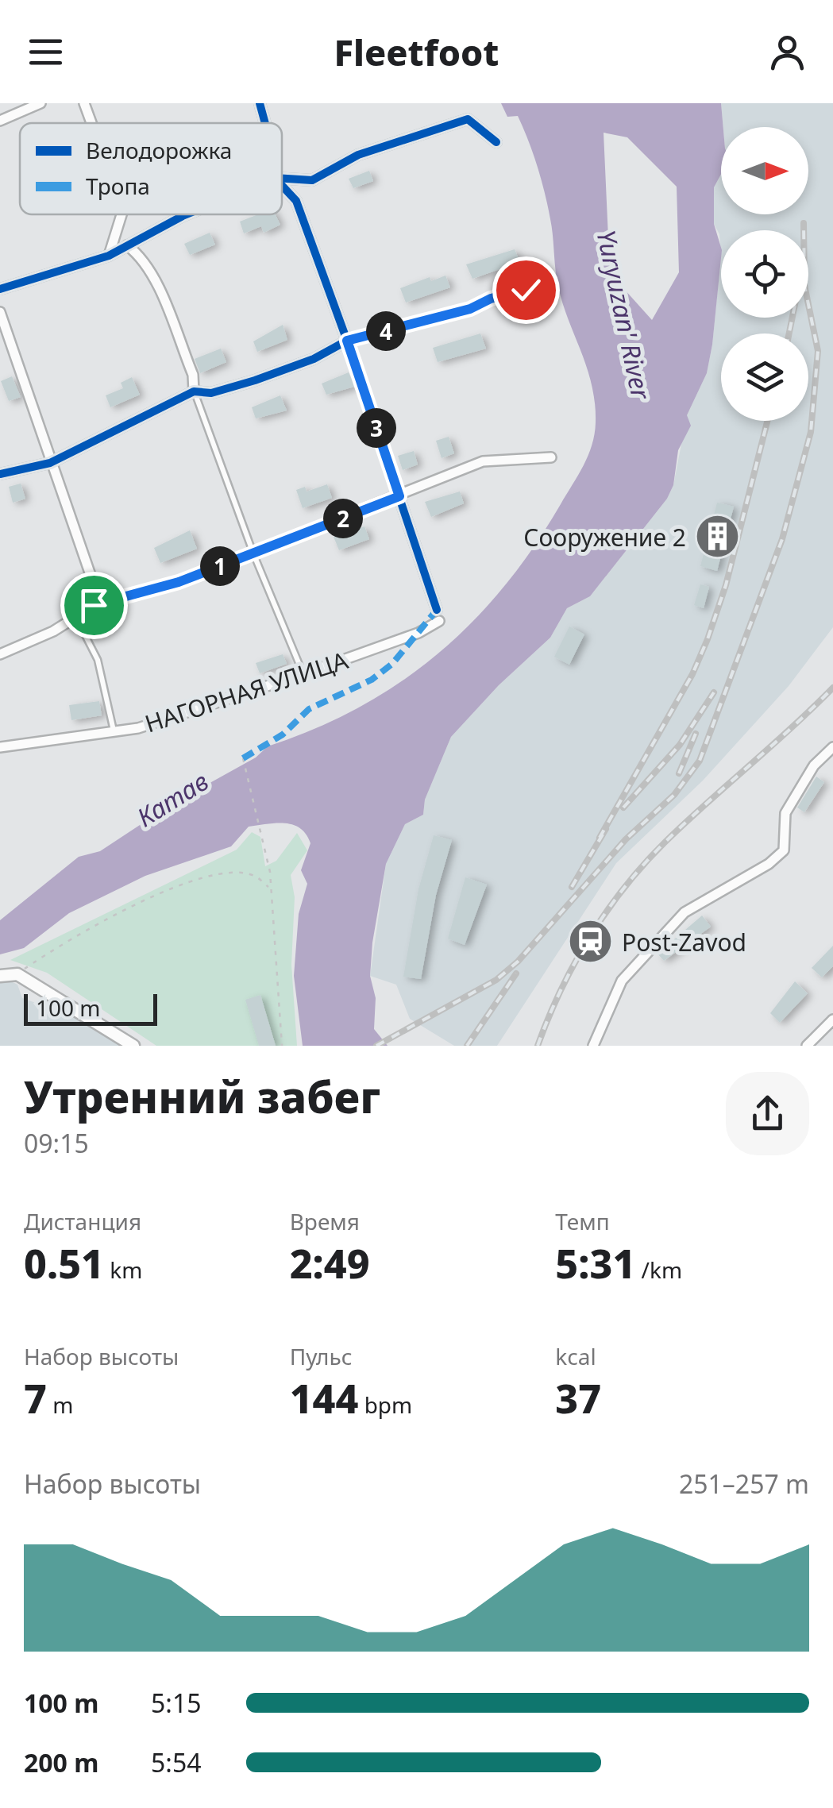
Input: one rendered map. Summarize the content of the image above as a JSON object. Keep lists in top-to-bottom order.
{
  "streets": {
    "street": ["НАГОРНАЯ УЛИЦА"]
  },
  "water": ["Yuryuzan' River", "Катав"],
  "places": {
    "building": ["Сооружение 2"],
    "station": ["Post-Zavod"]
  },
  "legend": ["Велодорожка", "Тропа"],
  "scale_bar": "100 m",
  "north": "right",
  "page": {
    "header": "Fleetfoot",
    "pins": [
      "4",
      "3",
      "2",
      "1"
    ],
    "scale": "100 m",
    "heading": ["Утренний забег", "09:15"],
    "stats": [
      ["Дистанция", "0.51 km"],
      ["Время", "2:49"],
      ["Темп", "5:31 /km"],
      ["Набор высоты", "7 m"],
      ["Пульс", "144 bpm"],
      ["kcal", "37"]
    ],
    "chart": ["Набор высоты", "251–257 m"],
    "list": [
      {
        "name": "100 m",
        "note": "5:15"
      },
      {
        "name": "200 m",
        "note": "5:54"
      }
    ]
  }
}
